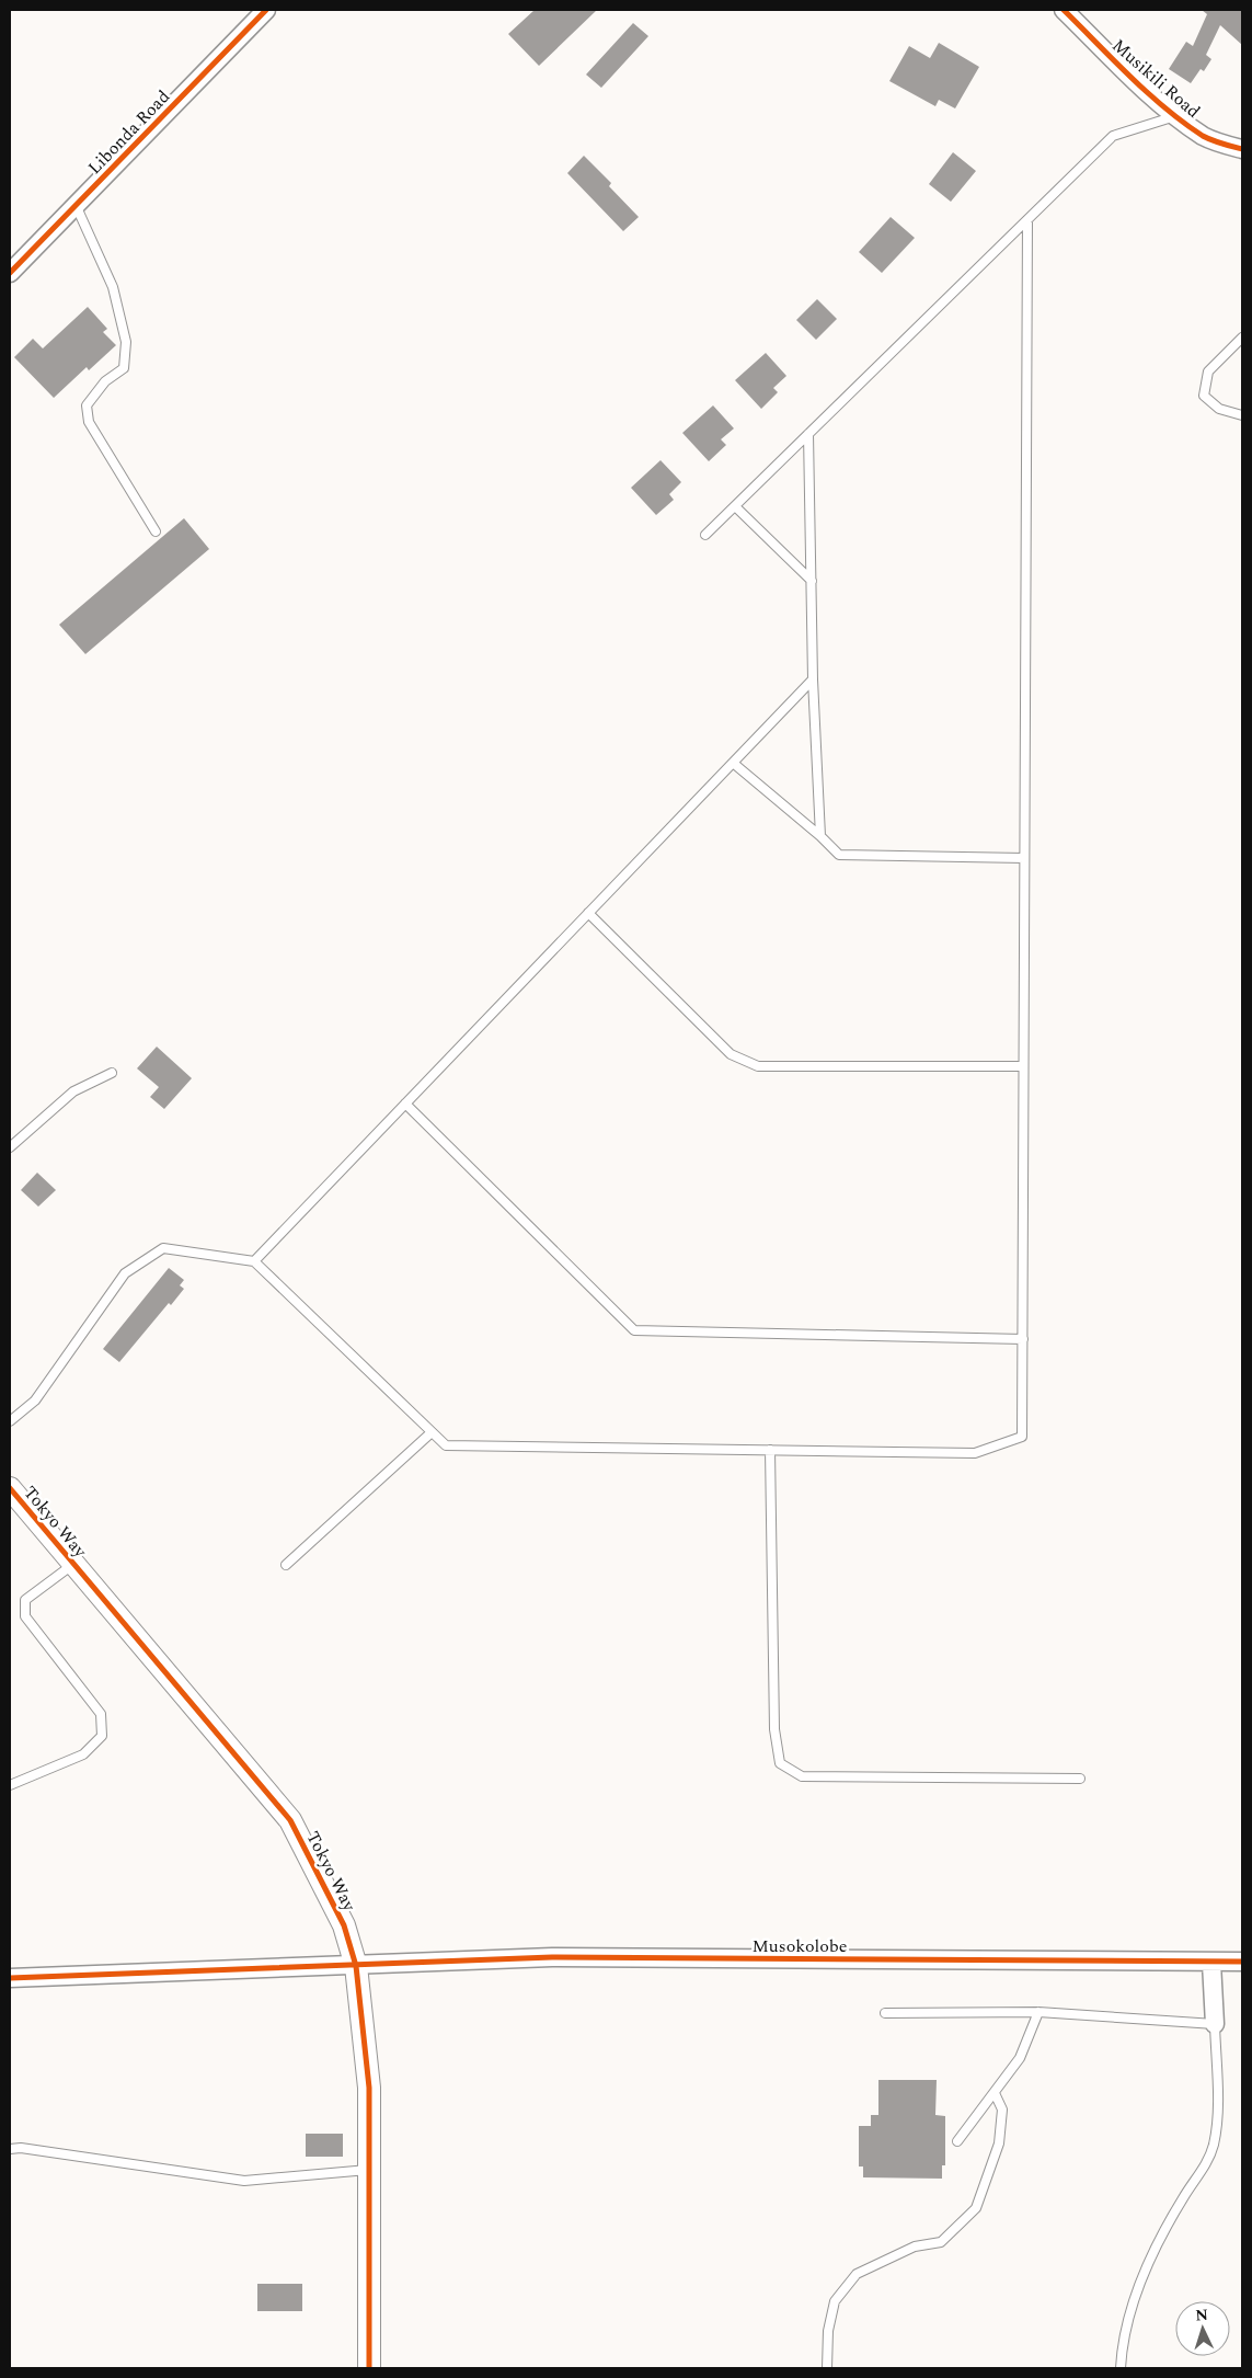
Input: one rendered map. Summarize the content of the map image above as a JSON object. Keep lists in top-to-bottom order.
{
  "streets": {
    "street": [
      "Musikili Road",
      "Libonda Road",
      "Tokyo Way",
      "Musokolobe"
    ]
  },
  "crossings": [
    ["Tokyo Way", "Musokolobe"]
  ],
  "north": "top"
}
